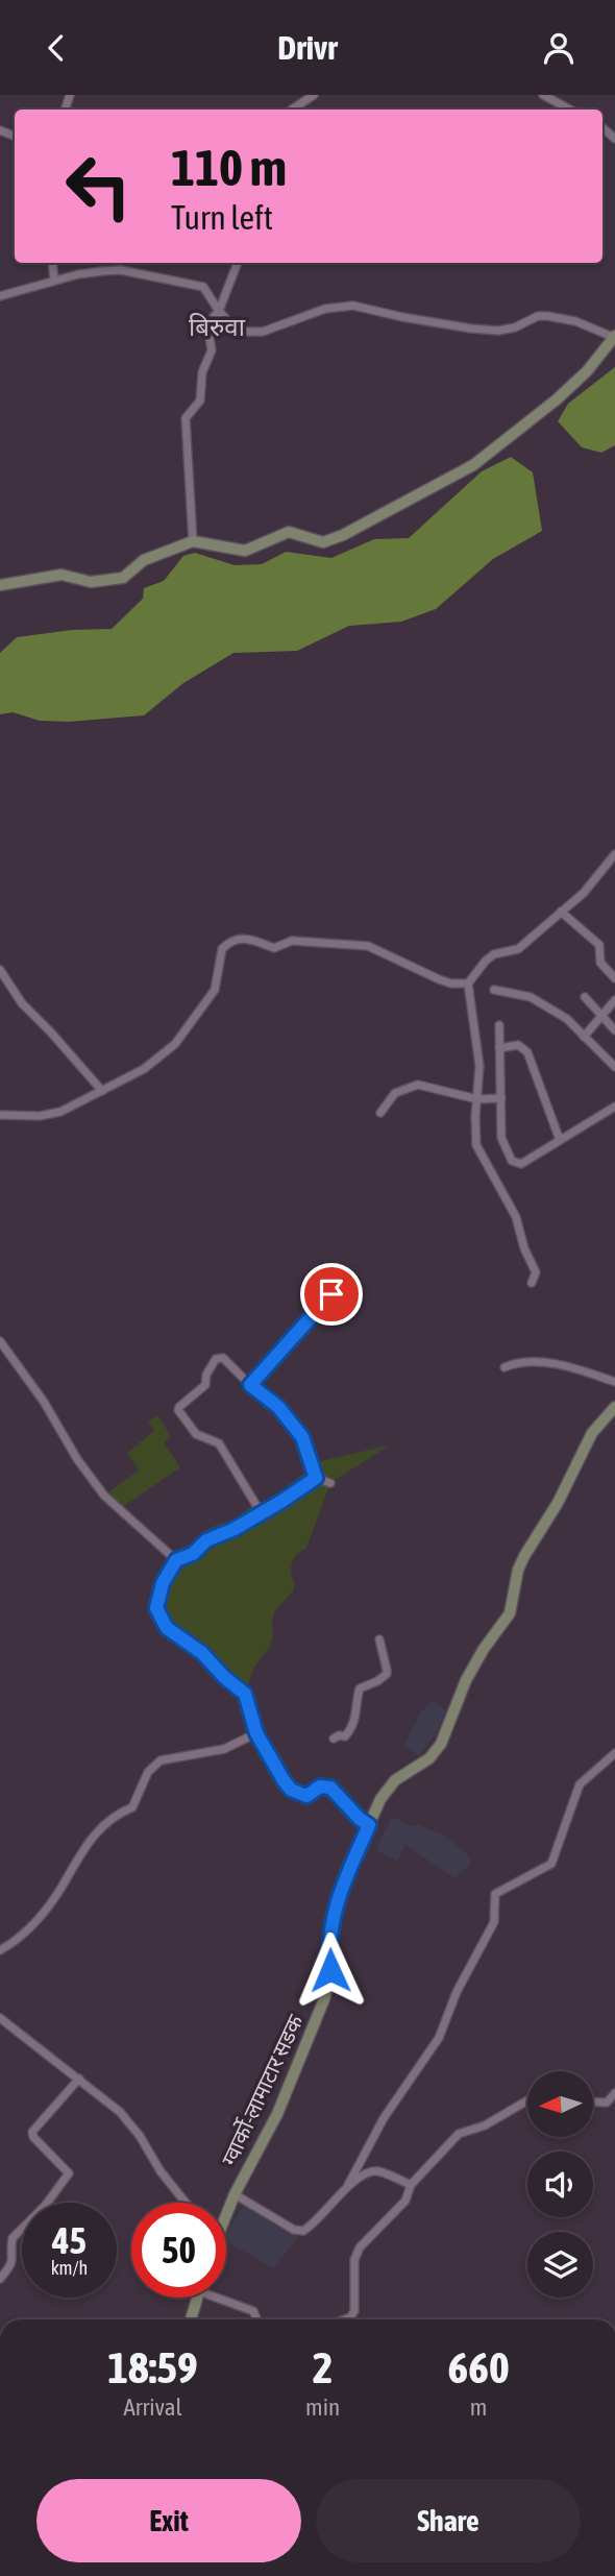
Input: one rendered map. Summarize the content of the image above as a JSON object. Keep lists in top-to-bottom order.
{
  "streets": {
    "main road": ["ग्वार्को-लामाटार सडक"]
  },
  "districts": ["बिरुवा"],
  "north": "left",
  "page": {
    "header": "Drivr",
    "turn": ["110 m", "Turn left"],
    "speed": "45 km/h",
    "limit": "50",
    "eta": [
      "18:59",
      "Arrival",
      "2",
      "min",
      "660",
      "m"
    ],
    "buttons": ["Exit", "Share"]
  }
}
